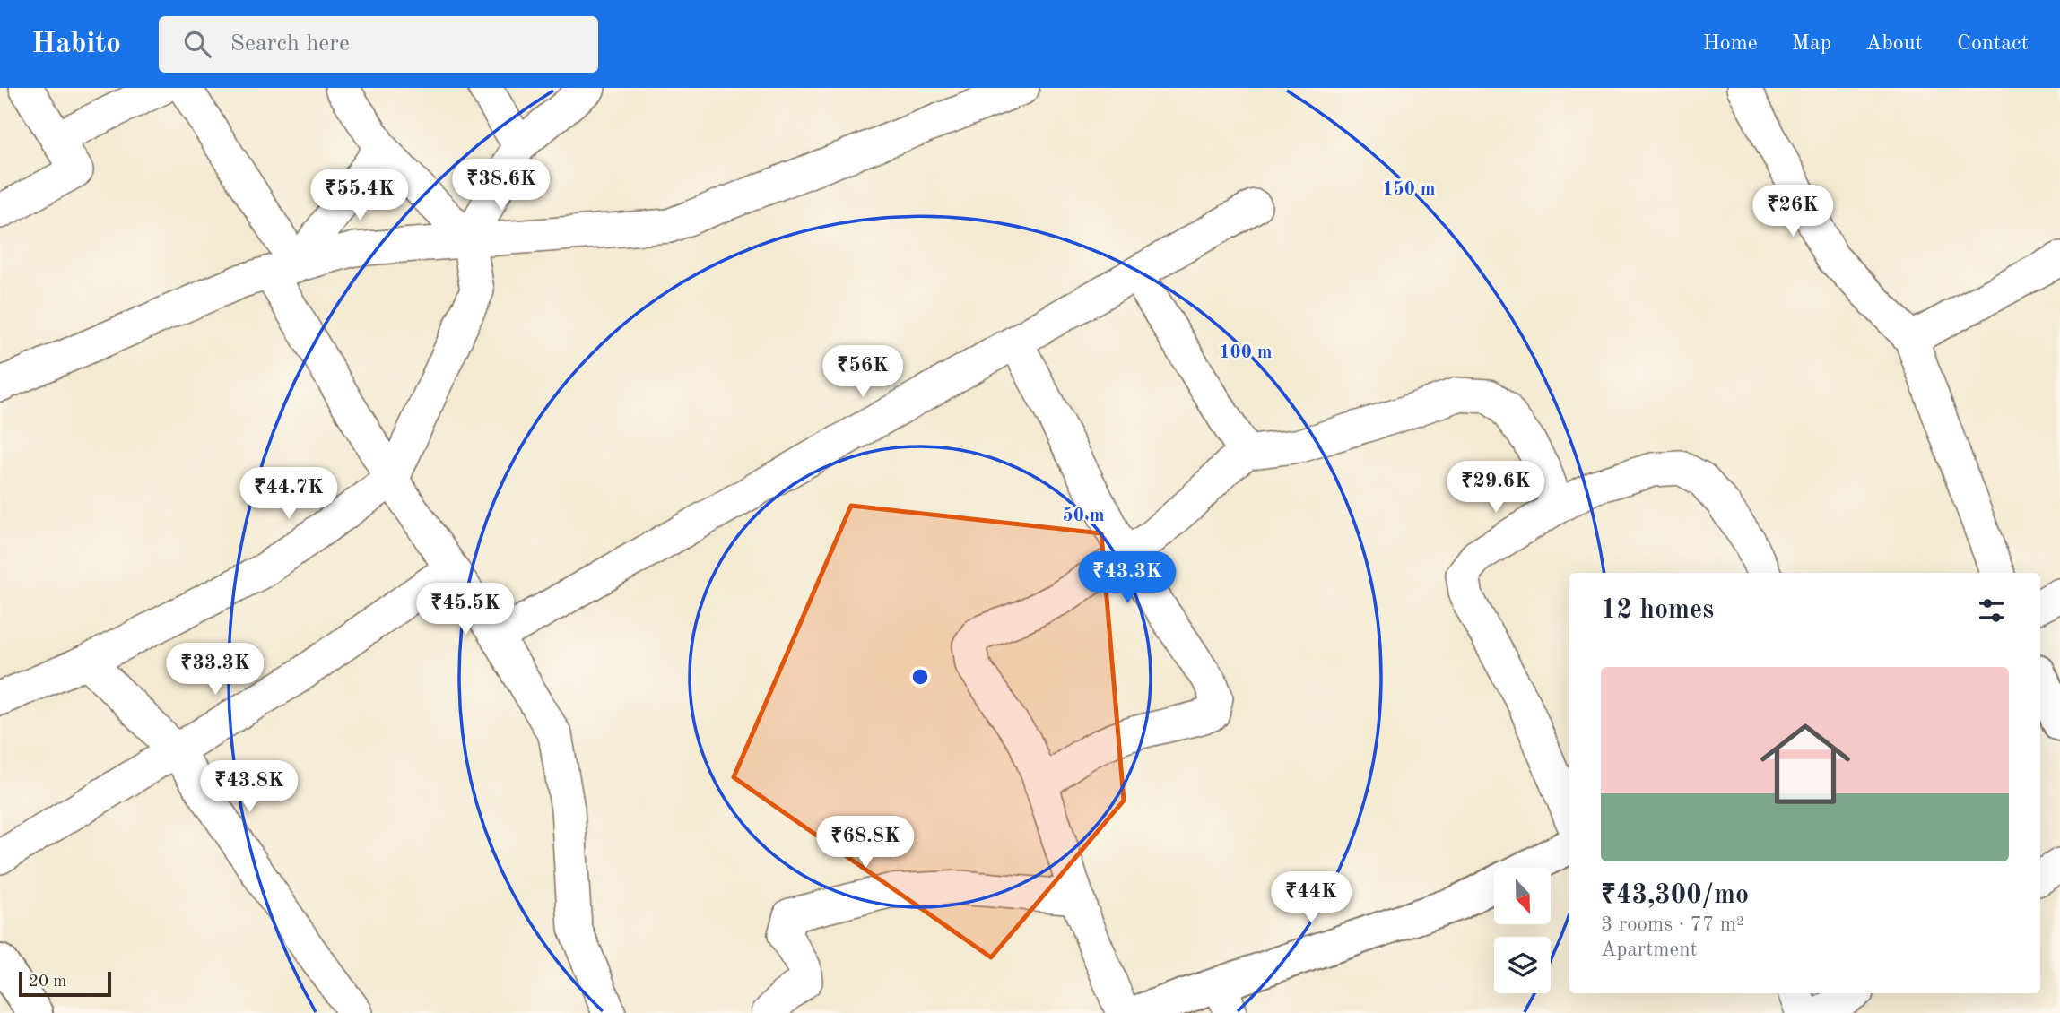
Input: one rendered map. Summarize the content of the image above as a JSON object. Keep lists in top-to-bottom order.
{
  "scale_bar": "20 m",
  "north": "bottom",
  "page": {
    "header": "Habito",
    "search": "Search here",
    "nav": [
      "Home",
      "Map",
      "About",
      "Contact"
    ],
    "price": [
      "₹38.6K",
      "₹55.4K",
      "₹26K",
      "₹56K",
      "₹29.6K",
      "₹44.7K",
      "₹43.3K",
      "₹45.5K",
      "₹33.3K",
      "₹43.8K",
      "₹68.8K",
      "₹44K"
    ],
    "heading": "12 homes",
    "list": [
      {
        "name": "₹43,300/mo",
        "note": "3 rooms · 77 m² · Apartment"
      }
    ],
    "scale": "20 m"
  },
  "rings": ["150 m", "100 m", "50 m"]
}
